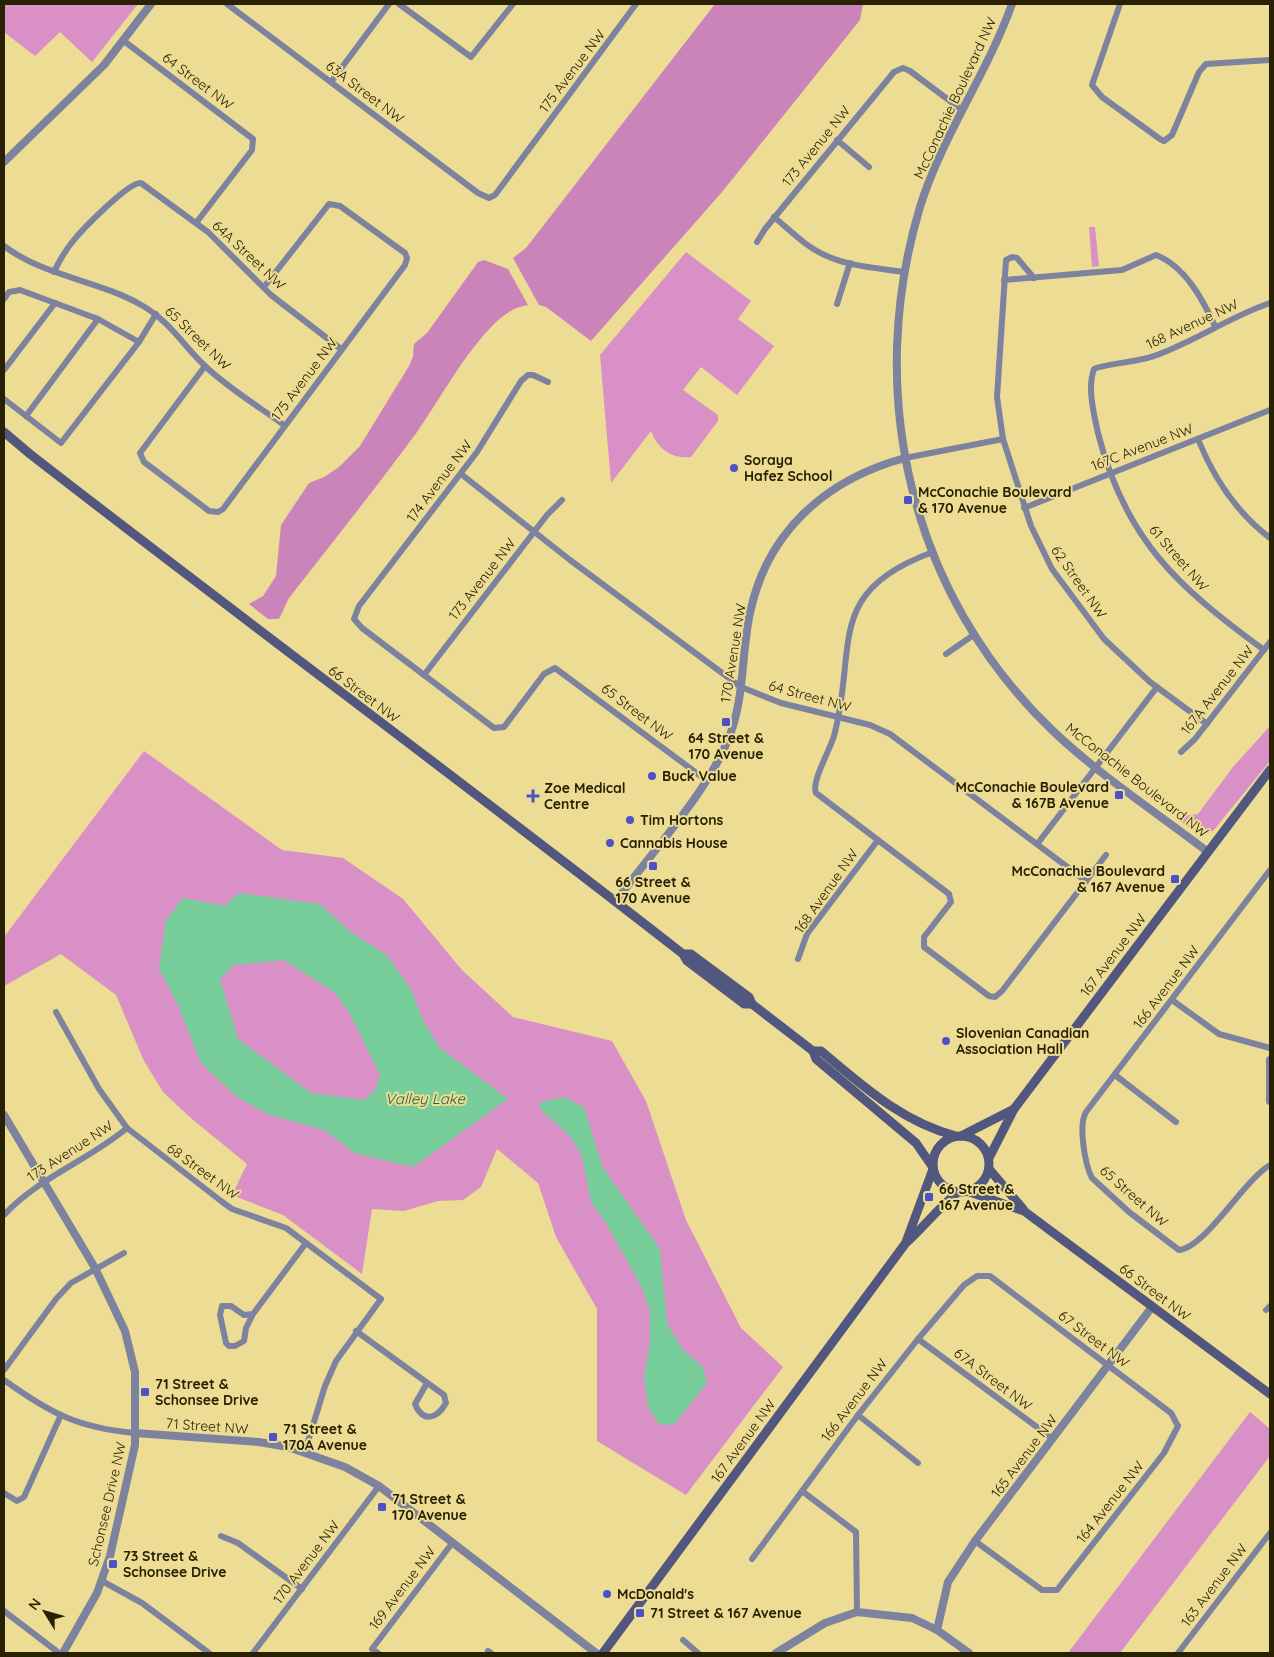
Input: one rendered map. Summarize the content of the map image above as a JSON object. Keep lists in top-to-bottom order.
{
  "streets": {
    "main road": ["66 Street NW", "167 Avenue NW"],
    "street": [
      "175 Avenue NW",
      "64 Street NW",
      "63A Street NW",
      "McConachie Boulevard NW",
      "173 Avenue NW",
      "64A Street NW",
      "168 Avenue NW",
      "65 Street NW",
      "167C Avenue NW",
      "174 Avenue NW",
      "61 Street NW",
      "62 Street NW",
      "170 Avenue NW",
      "167A Avenue NW",
      "166 Avenue NW",
      "68 Street NW",
      "67 Street NW",
      "67A Street NW",
      "71 Street NW",
      "165 Avenue NW",
      "164 Avenue NW",
      "Schonsee Drive NW",
      "163 Avenue NW",
      "169 Avenue NW"
    ]
  },
  "crossings": [
    ["175 Avenue NW", "63A Street NW"],
    ["175 Avenue NW", "64A Street NW"],
    ["175 Avenue NW", "65 Street NW"],
    ["64 Street NW", "173 Avenue NW"],
    ["64 Street NW", "64A Street NW"],
    ["64 Street NW", "174 Avenue NW"],
    ["64 Street NW", "170 Avenue NW"],
    ["McConachie Boulevard NW", "173 Avenue NW"],
    ["McConachie Boulevard NW", "170 Avenue NW"],
    ["McConachie Boulevard NW", "167 Avenue NW"],
    ["173 Avenue NW", "65 Street NW"],
    ["173 Avenue NW", "174 Avenue NW"],
    ["173 Avenue NW", "68 Street NW"],
    ["173 Avenue NW", "Schonsee Drive NW"],
    ["64A Street NW", "65 Street NW"],
    ["168 Avenue NW", "61 Street NW"],
    ["65 Street NW", "174 Avenue NW"],
    ["65 Street NW", "170 Avenue NW"],
    ["65 Street NW", "166 Avenue NW"],
    ["167C Avenue NW", "61 Street NW"],
    ["167C Avenue NW", "62 Street NW"],
    ["61 Street NW", "167A Avenue NW"],
    ["62 Street NW", "170 Avenue NW"],
    ["62 Street NW", "167A Avenue NW"],
    ["170 Avenue NW", "66 Street NW"],
    ["170 Avenue NW", "71 Street NW"],
    ["66 Street NW", "167 Avenue NW"],
    ["66 Street NW", "165 Avenue NW"],
    ["166 Avenue NW", "67 Street NW"],
    ["166 Avenue NW", "67A Street NW"],
    ["67 Street NW", "165 Avenue NW"],
    ["67 Street NW", "164 Avenue NW"],
    ["67A Street NW", "165 Avenue NW"],
    ["71 Street NW", "Schonsee Drive NW"],
    ["71 Street NW", "169 Avenue NW"],
    ["165 Avenue NW", "164 Avenue NW"]
  ],
  "water": ["Valley Lake"],
  "places": {
    "other": [
      "Soraya Hafez School",
      "Buck Value",
      "Tim Hortons",
      "Cannabis House",
      "Slovenian Canadian Association Hall",
      "McDonald's"
    ],
    "transit": [
      "McConachie Boulevard & 170 Avenue",
      "64 Street & 170 Avenue",
      "McConachie Boulevard & 167B Avenue",
      "66 Street & 170 Avenue",
      "McConachie Boulevard & 167 Avenue",
      "66 Street & 167 Avenue",
      "71 Street & Schonsee Drive",
      "71 Street & 170A Avenue",
      "71 Street & 170 Avenue",
      "73 Street & Schonsee Drive",
      "71 Street & 167 Avenue"
    ],
    "health": ["Zoe Medical Centre"]
  },
  "north": "top left"
}
